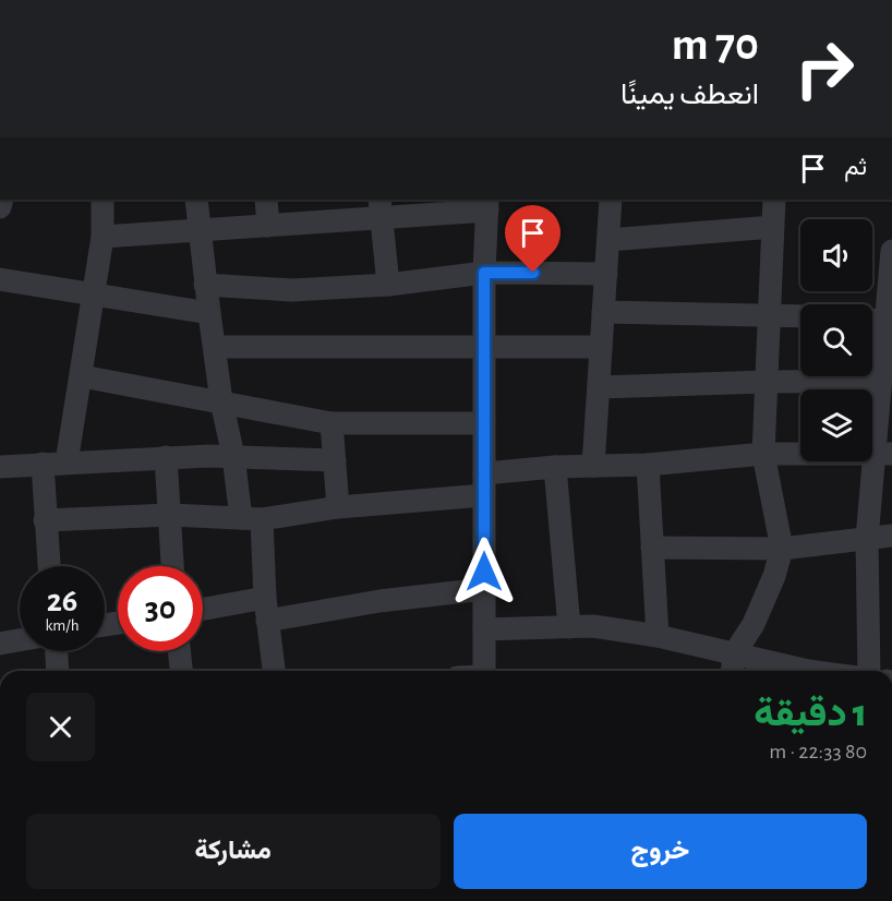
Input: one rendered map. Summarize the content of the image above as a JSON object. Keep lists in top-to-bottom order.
{
  "page": {
    "turn": ["70 m", "انعطف يمينًا"],
    "then": "ثم",
    "speed": "26 km/h",
    "limit": "30",
    "heading": ["1 دقيقة", "80 m · 22:33"],
    "buttons": ["خروج", "مشاركة"]
  }
}
